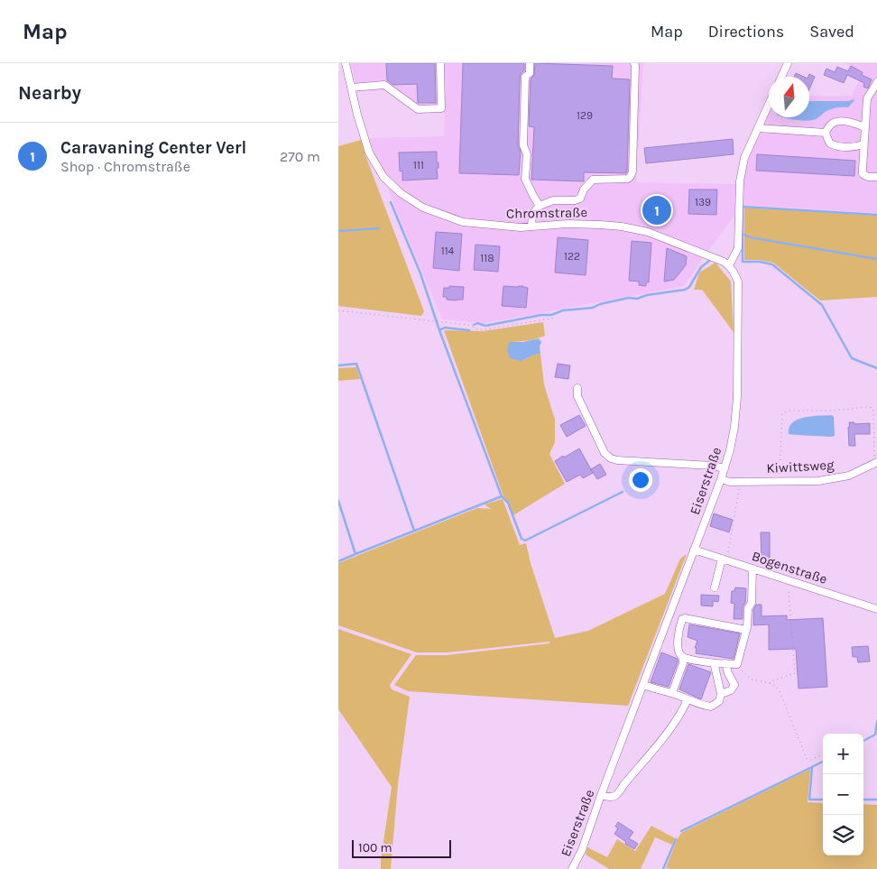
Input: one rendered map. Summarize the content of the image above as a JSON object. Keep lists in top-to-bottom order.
{
  "streets": {
    "street": [
      "Chromstraße",
      "Kiwittsweg",
      "Eiserstraße",
      "Bogenstraße"
    ]
  },
  "crossings": [
    ["Chromstraße", "Eiserstraße"],
    ["Kiwittsweg", "Eiserstraße"],
    ["Eiserstraße", "Bogenstraße"]
  ],
  "house_numbers": [
    "129",
    "111",
    "139",
    "114",
    "122",
    "118"
  ],
  "scale_bar": "100 m",
  "north": "top",
  "page": {
    "header": "Map",
    "nav": ["Map", "Directions", "Saved"],
    "heading": "Nearby",
    "list": [
      {
        "mark": "1",
        "name": "Caravaning Center Verl",
        "note": "Shop · Chromstraße",
        "value": "270 m"
      }
    ],
    "pins": "1",
    "map_buttons": ["+", "−"],
    "scale": "100 m"
  }
}
